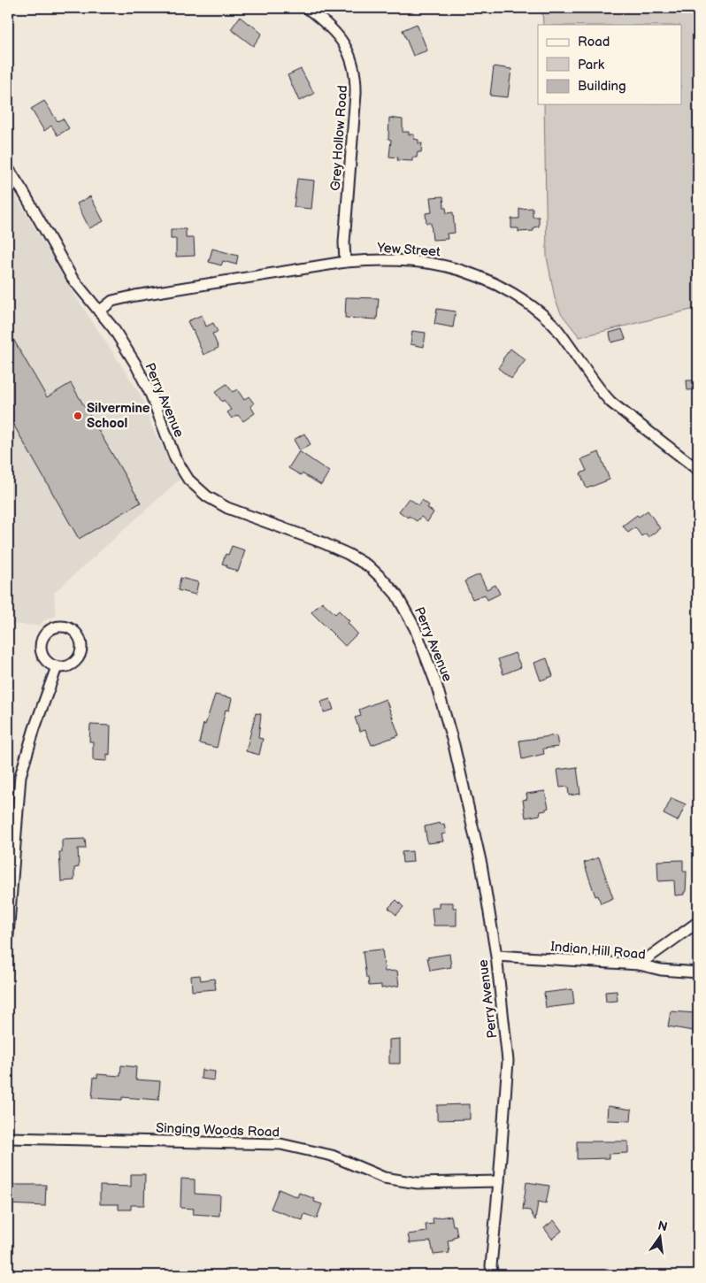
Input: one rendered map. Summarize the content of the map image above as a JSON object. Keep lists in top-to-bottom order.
{
  "streets": {
    "street": [
      "Grey Hollow Road",
      "Yew Street",
      "Perry Avenue",
      "Indian Hill Road",
      "Singing Woods Road"
    ]
  },
  "crossings": [
    ["Grey Hollow Road", "Yew Street"],
    ["Yew Street", "Perry Avenue"],
    ["Perry Avenue", "Indian Hill Road"],
    ["Perry Avenue", "Singing Woods Road"]
  ],
  "places": ["Silvermine School"],
  "legend": ["Road", "Park", "Building"],
  "north": "top"
}
